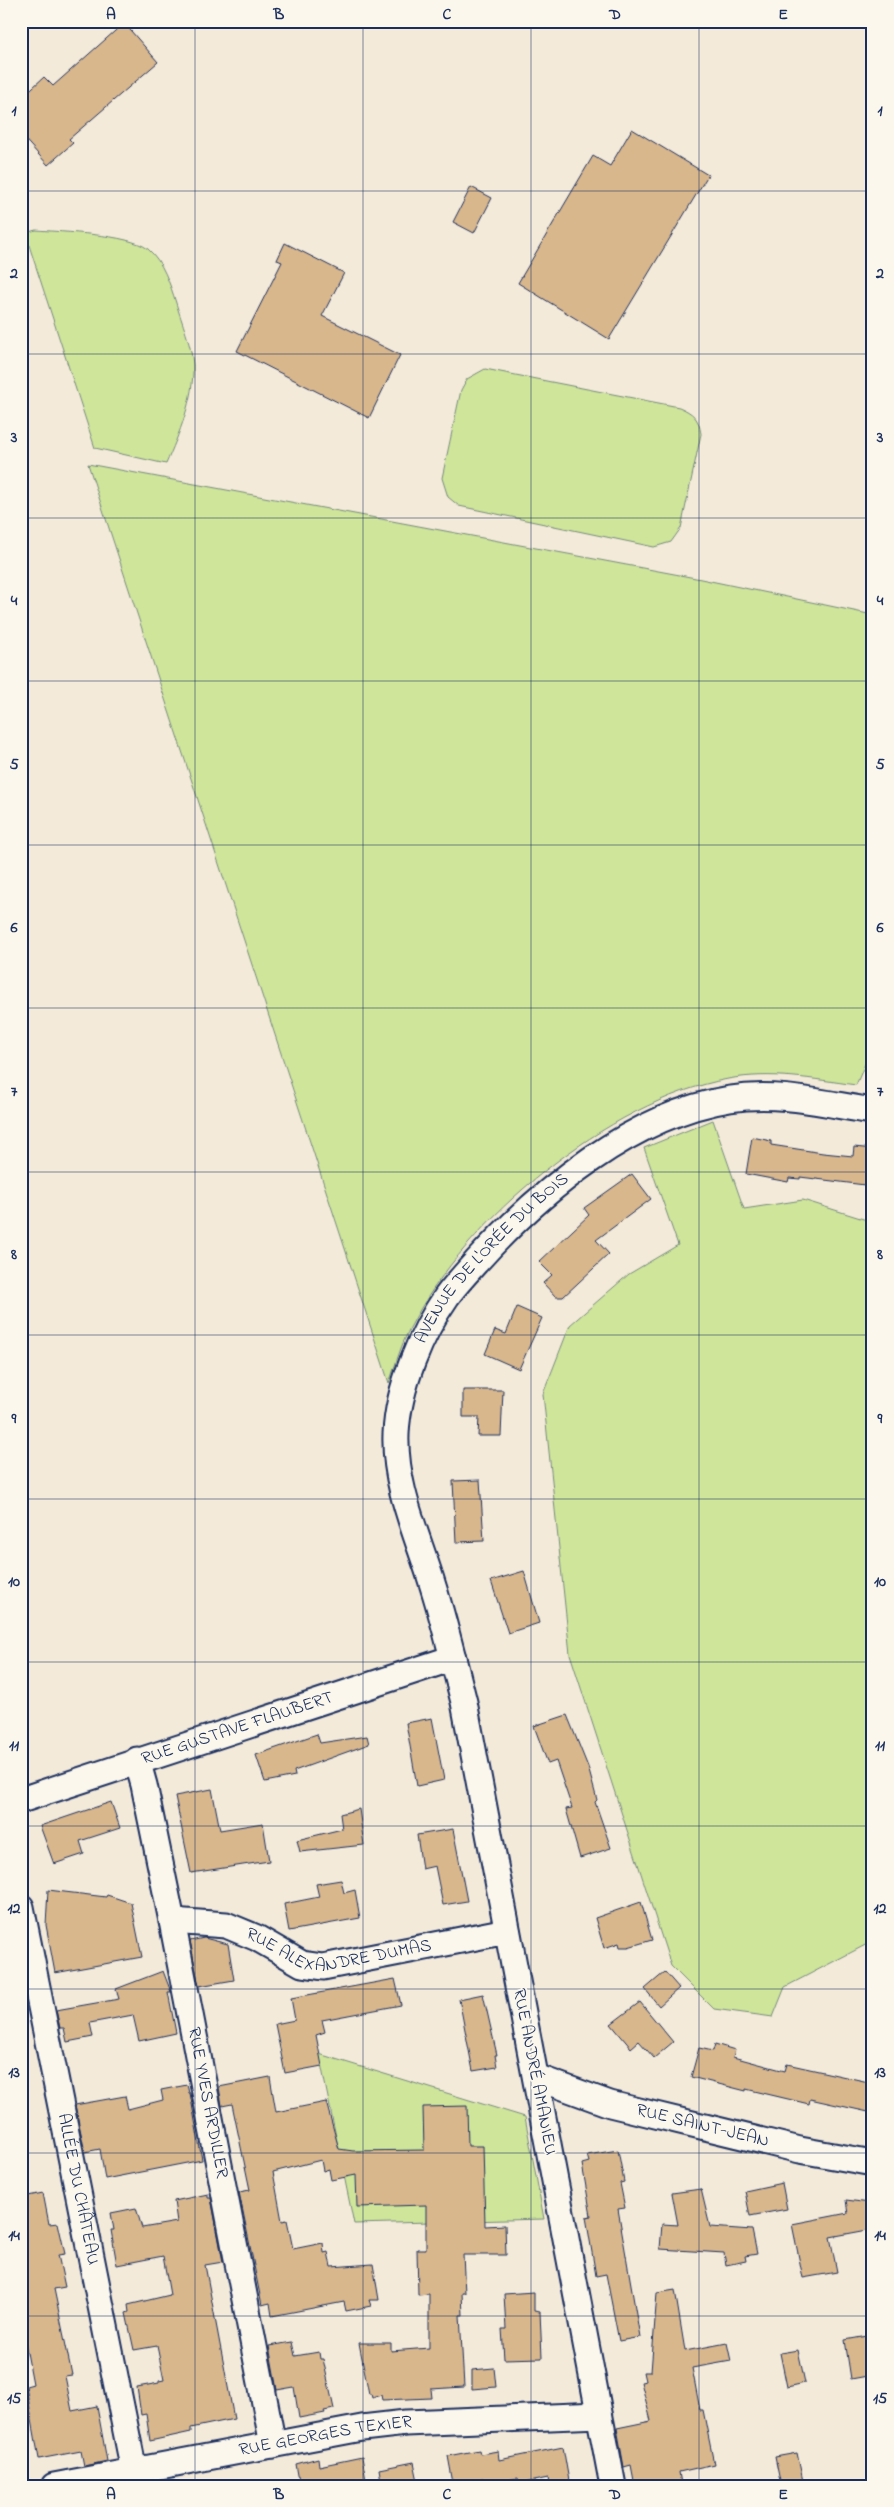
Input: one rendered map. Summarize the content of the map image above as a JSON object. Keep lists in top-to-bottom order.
{
  "streets": {
    "street": [
      "AVENUE DE L'ORÉE DU BOIS",
      "RUE GUSTAVE FLAUBERT",
      "RUE ALEXANDRE DUMAS",
      "RUE ANDRÉ AMANIEU",
      "RUE YVES ARDILLER",
      "RUE SAINT-JEAN",
      "ALLÉE DU CHÂTEAU",
      "RUE GEORGES TEXIER"
    ]
  },
  "crossings": [
    ["AVENUE DE L'ORÉE DU BOIS", "RUE GUSTAVE FLAUBERT"],
    ["AVENUE DE L'ORÉE DU BOIS", "RUE ANDRÉ AMANIEU"],
    ["RUE GUSTAVE FLAUBERT", "RUE ANDRÉ AMANIEU"],
    ["RUE GUSTAVE FLAUBERT", "RUE YVES ARDILLER"],
    ["RUE ALEXANDRE DUMAS", "RUE ANDRÉ AMANIEU"],
    ["RUE ALEXANDRE DUMAS", "RUE YVES ARDILLER"],
    ["RUE ANDRÉ AMANIEU", "RUE SAINT-JEAN"],
    ["RUE ANDRÉ AMANIEU", "RUE GEORGES TEXIER"],
    ["RUE YVES ARDILLER", "RUE GEORGES TEXIER"],
    ["ALLÉE DU CHÂTEAU", "RUE GEORGES TEXIER"]
  ],
  "grid": {
    "columns": [
      "A",
      "B",
      "C",
      "D",
      "E"
    ],
    "rows": [
      "1",
      "2",
      "3",
      "4",
      "5",
      "6",
      "7",
      "8",
      "9",
      "10",
      "11",
      "12",
      "13",
      "14",
      "15"
    ]
  }
}
